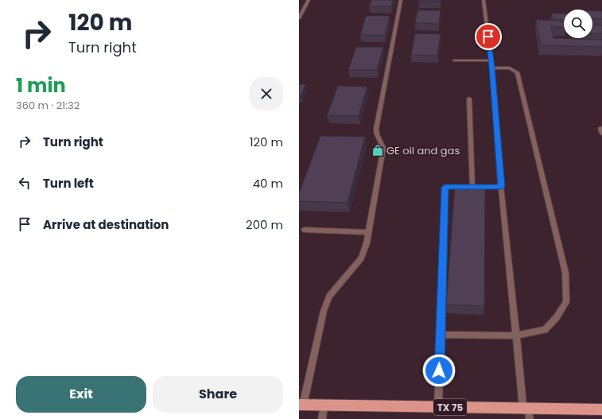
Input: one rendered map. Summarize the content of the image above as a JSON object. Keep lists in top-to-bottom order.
{
  "streets": {
    "main road": ["TX 75"]
  },
  "places": {
    "shop": ["GE oil and gas"]
  },
  "page": {
    "turn": ["120 m", "Turn right"],
    "heading": ["1 min", "360 m · 21:32"],
    "list": [
      {
        "name": "Turn right",
        "value": "120 m"
      },
      {
        "name": "Turn left",
        "value": "40 m"
      },
      {
        "name": "Arrive at destination",
        "value": "200 m"
      }
    ],
    "buttons": ["Exit", "Share"]
  }
}
